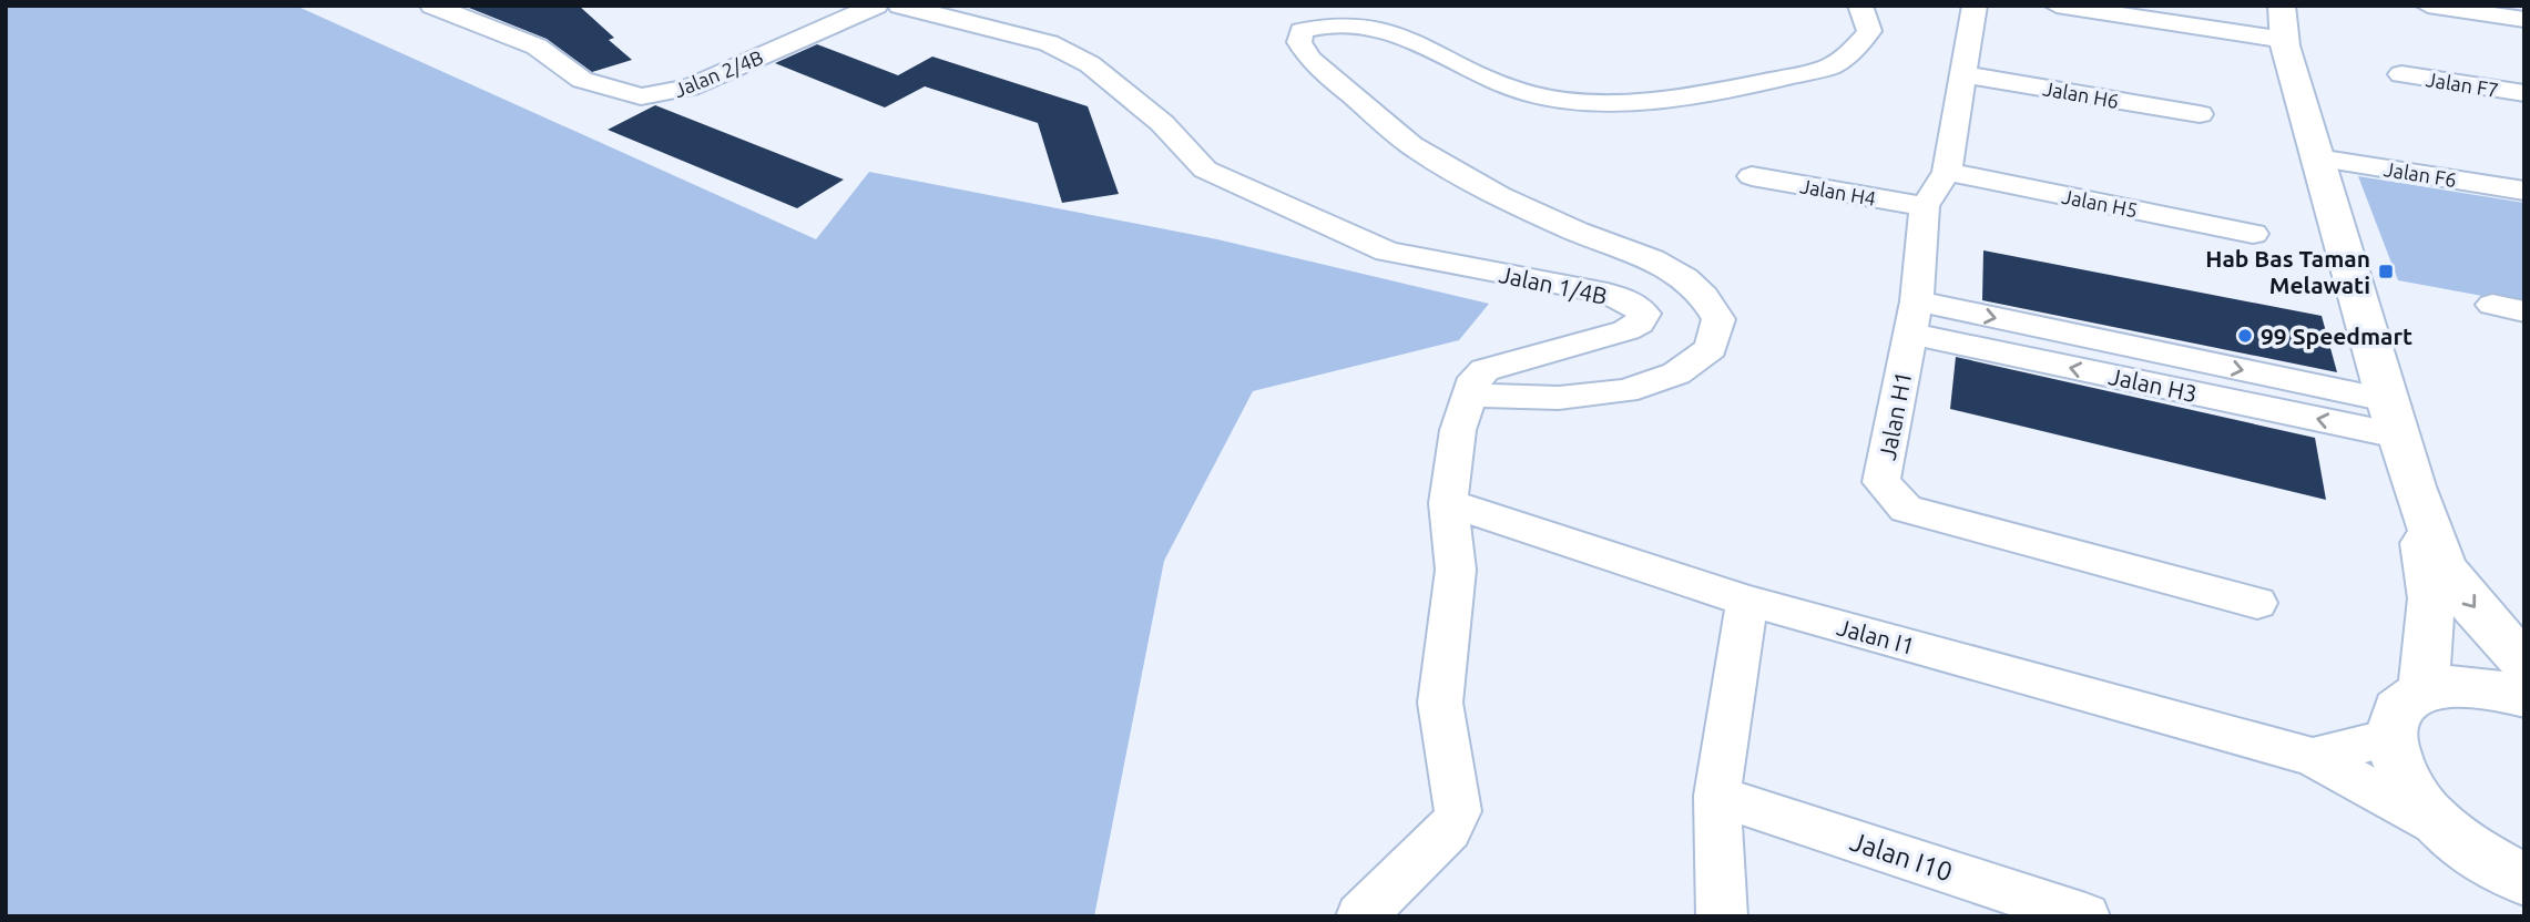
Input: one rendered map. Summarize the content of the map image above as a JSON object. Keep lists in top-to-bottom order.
{
  "streets": {
    "street": [
      "Jalan 2/4B",
      "Jalan F7",
      "Jalan H6",
      "Jalan F6",
      "Jalan H4",
      "Jalan H5",
      "Jalan 1/4B",
      "Jalan H3",
      "Jalan H1",
      "Jalan I1",
      "Jalan I10"
    ]
  },
  "crossings": [
    ["Jalan H6", "Jalan H1"],
    ["Jalan H4", "Jalan H1"],
    ["Jalan H5", "Jalan H1"],
    ["Jalan H3", "Jalan H1"]
  ],
  "places": {
    "transit": ["Hab Bas Taman Melawati"],
    "other": ["99 Speedmart"]
  }
}
